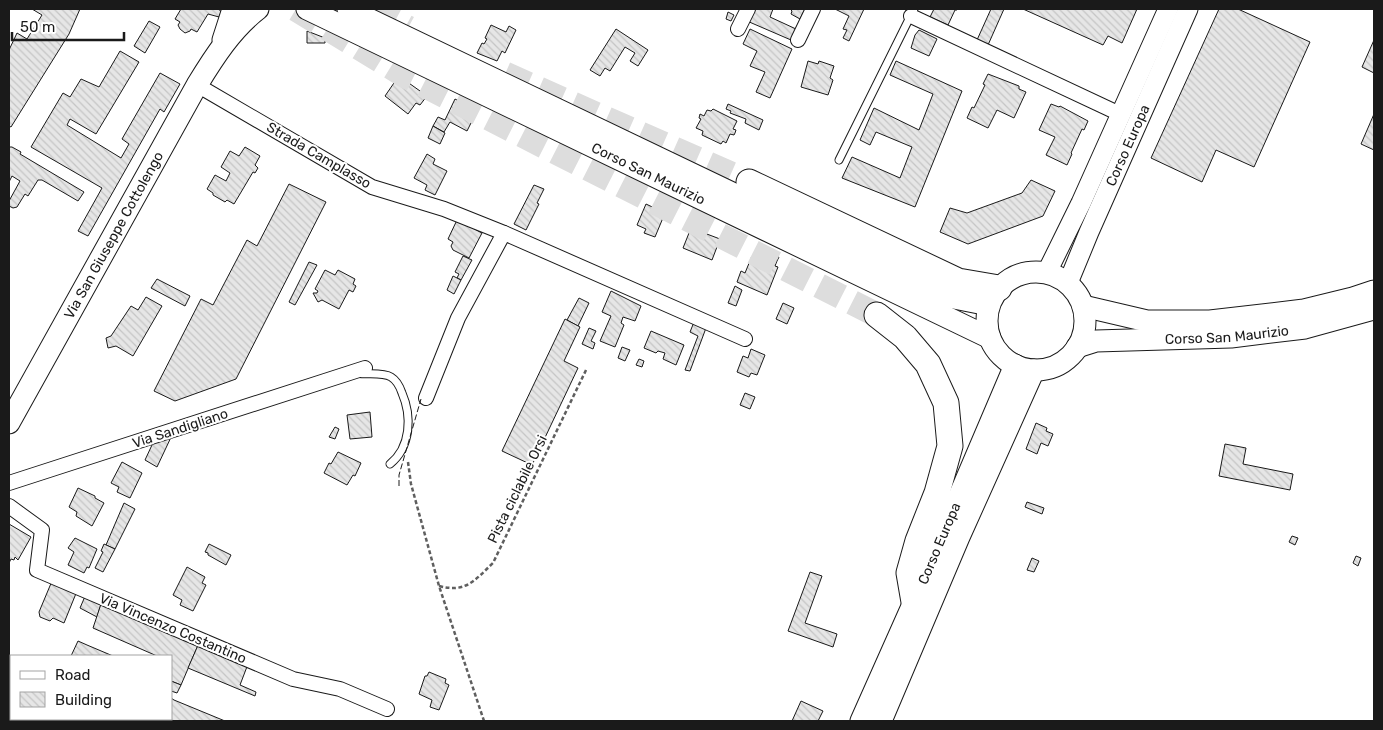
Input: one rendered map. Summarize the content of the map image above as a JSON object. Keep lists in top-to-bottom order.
{
  "streets": {
    "main road": ["Corso Europa", "Corso San Maurizio", "Via San Giuseppe Cottolengo"],
    "street": ["Strada Camplasso", "Via Sandigliano", "Via Vincenzo Costantino"],
    "path": ["Pista ciclabile Orsi"]
  },
  "crossings": [
    ["Corso Europa", "Corso San Maurizio"],
    ["Strada Camplasso", "Via San Giuseppe Cottolengo"]
  ],
  "legend": ["Road", "Building"],
  "scale_bar": "50 m"
}
